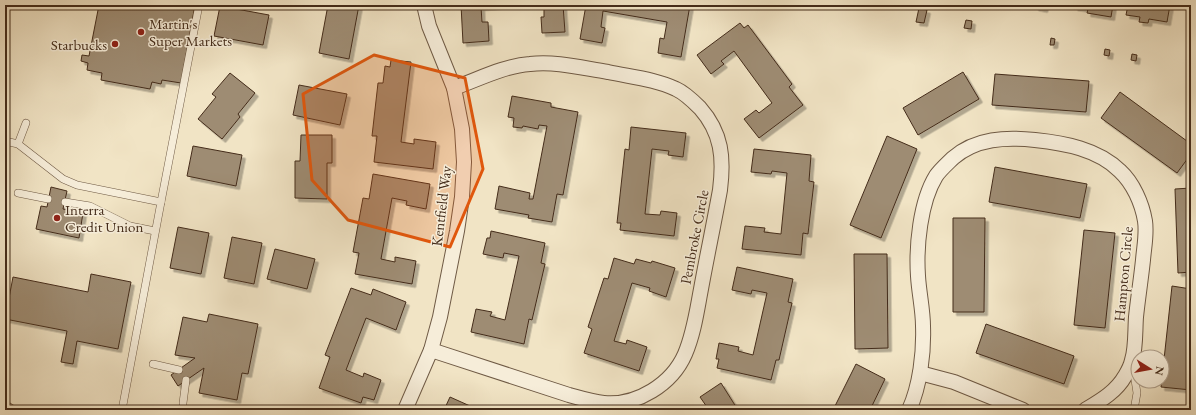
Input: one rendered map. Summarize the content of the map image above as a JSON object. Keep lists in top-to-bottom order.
{
  "streets": {
    "street": ["Kentfield Way", "Pembroke Circle", "Hampton Circle"]
  },
  "crossings": [
    ["Kentfield Way", "Pembroke Circle"]
  ],
  "places": ["Martin's Super Markets", "Starbucks", "Interra Credit Union"],
  "north": "right"
}
